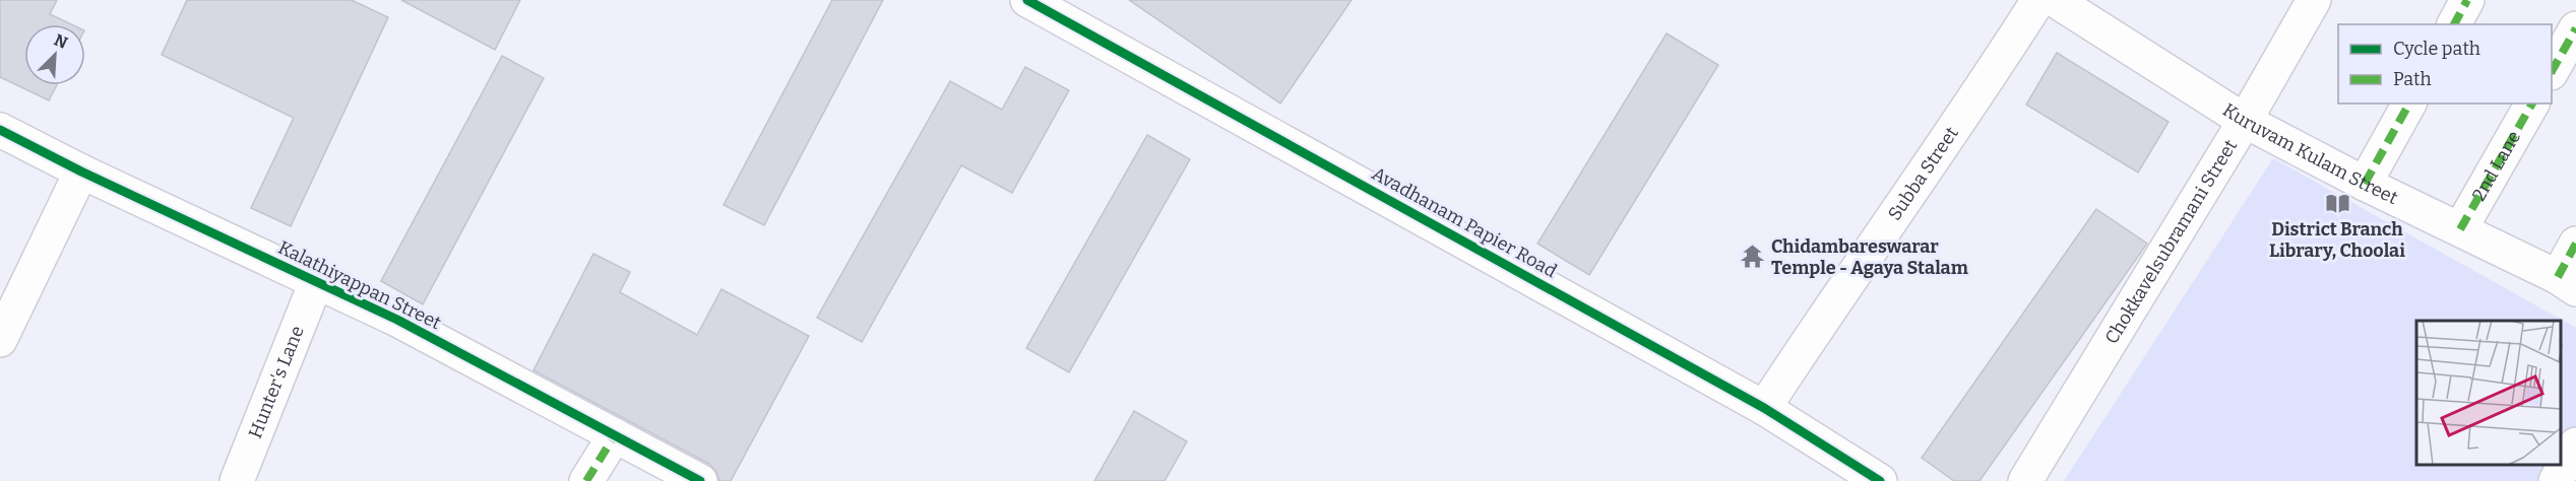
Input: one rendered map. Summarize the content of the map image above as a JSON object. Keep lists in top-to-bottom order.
{
  "streets": {
    "street": [
      "Kuruvam Kulam Street",
      "2nd Lane",
      "Subba Street",
      "Avadhanam Papier Road",
      "Chokkavelsubramani Street",
      "Kalathiyappan Street",
      "Hunter's Lane"
    ]
  },
  "crossings": [
    ["Kuruvam Kulam Street", "2nd Lane"],
    ["Kuruvam Kulam Street", "Chokkavelsubramani Street"],
    ["Subba Street", "Avadhanam Papier Road"],
    ["Kalathiyappan Street", "Hunter's Lane"]
  ],
  "places": {
    "library": ["District Branch Library, Choolai"],
    "temple": ["Chidambareswarar Temple - Agaya Stalam"]
  },
  "legend": ["Cycle path", "Path"],
  "north": "top right"
}
